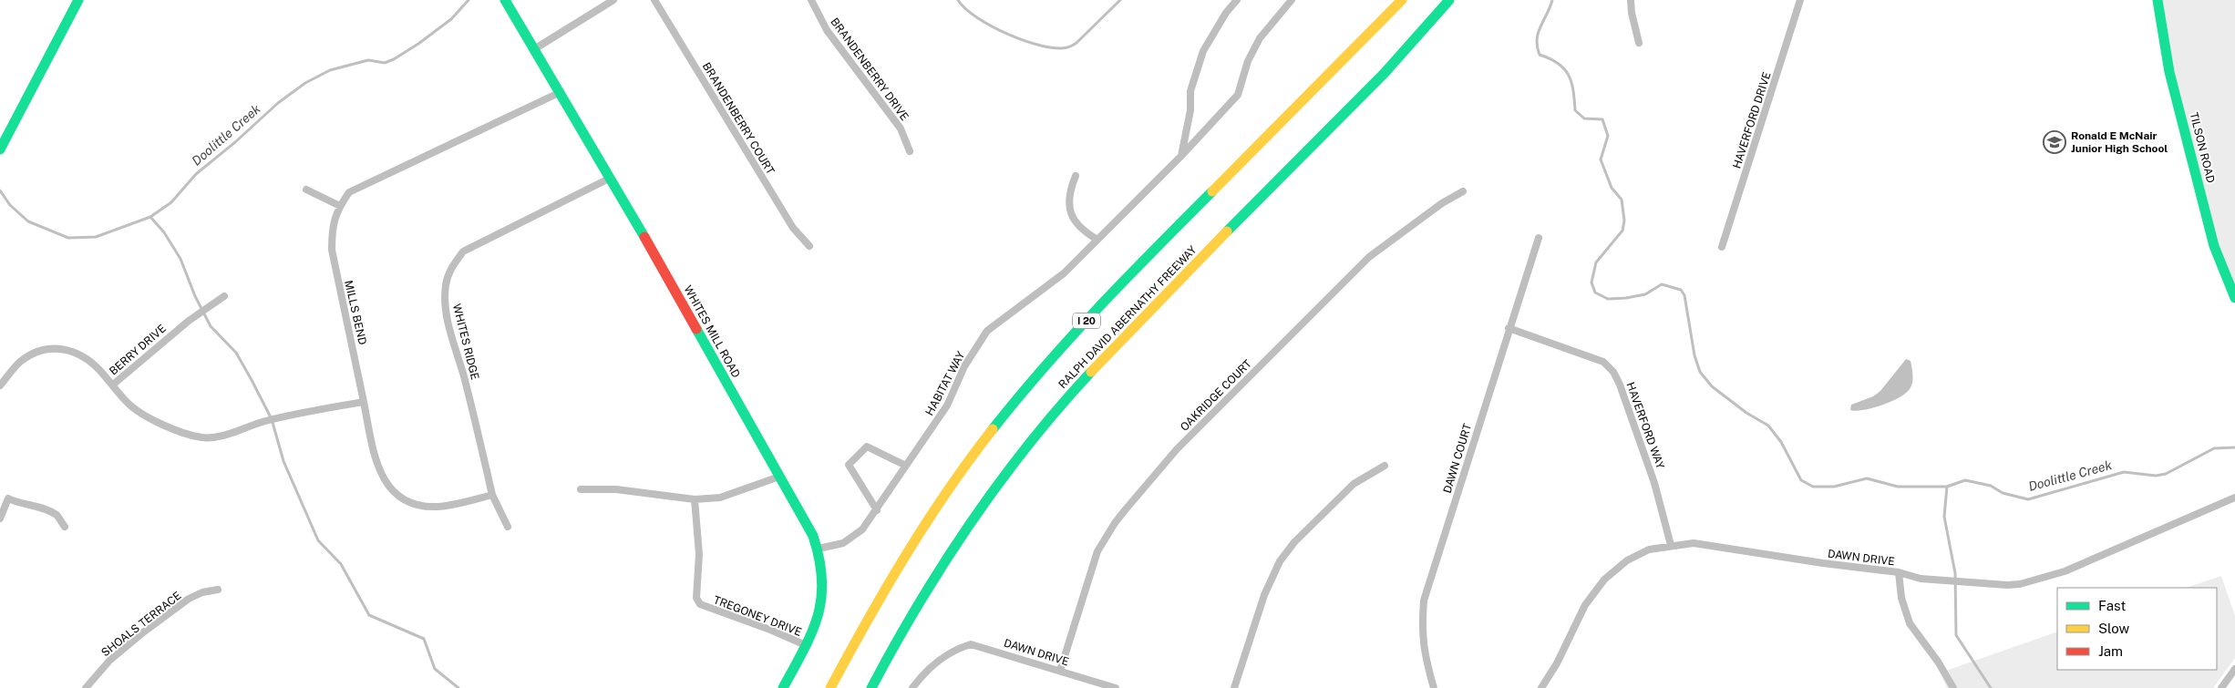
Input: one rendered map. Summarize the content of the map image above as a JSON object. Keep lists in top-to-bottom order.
{
  "streets": {
    "main road": [
      "TILSON ROAD",
      "RALPH DAVID ABERNATHY FREEWAY",
      "I 20",
      "WHITES MILL ROAD"
    ],
    "street": [
      "BRANDENBERRY DRIVE",
      "BRANDENBERRY COURT",
      "HAVERFORD DRIVE",
      "MILLS BEND",
      "WHITES RIDGE",
      "BERRY DRIVE",
      "HABITAT WAY",
      "OAKRIDGE COURT",
      "HAVERFORD WAY",
      "DAWN COURT",
      "DAWN DRIVE",
      "TREGONEY DRIVE",
      "SHOALS TERRACE"
    ]
  },
  "crossings": [
    ["MILLS BEND", "WHITES MILL ROAD"],
    ["WHITES MILL ROAD", "WHITES RIDGE"],
    ["WHITES MILL ROAD", "HABITAT WAY"],
    ["WHITES MILL ROAD", "TREGONEY DRIVE"],
    ["OAKRIDGE COURT", "DAWN DRIVE"],
    ["HAVERFORD WAY", "DAWN COURT"],
    ["HAVERFORD WAY", "DAWN DRIVE"]
  ],
  "water": ["Doolittle Creek"],
  "places": {
    "school or university": ["Ronald E McNair Junior High School"]
  },
  "legend": ["Fast", "Slow", "Jam"]
}
